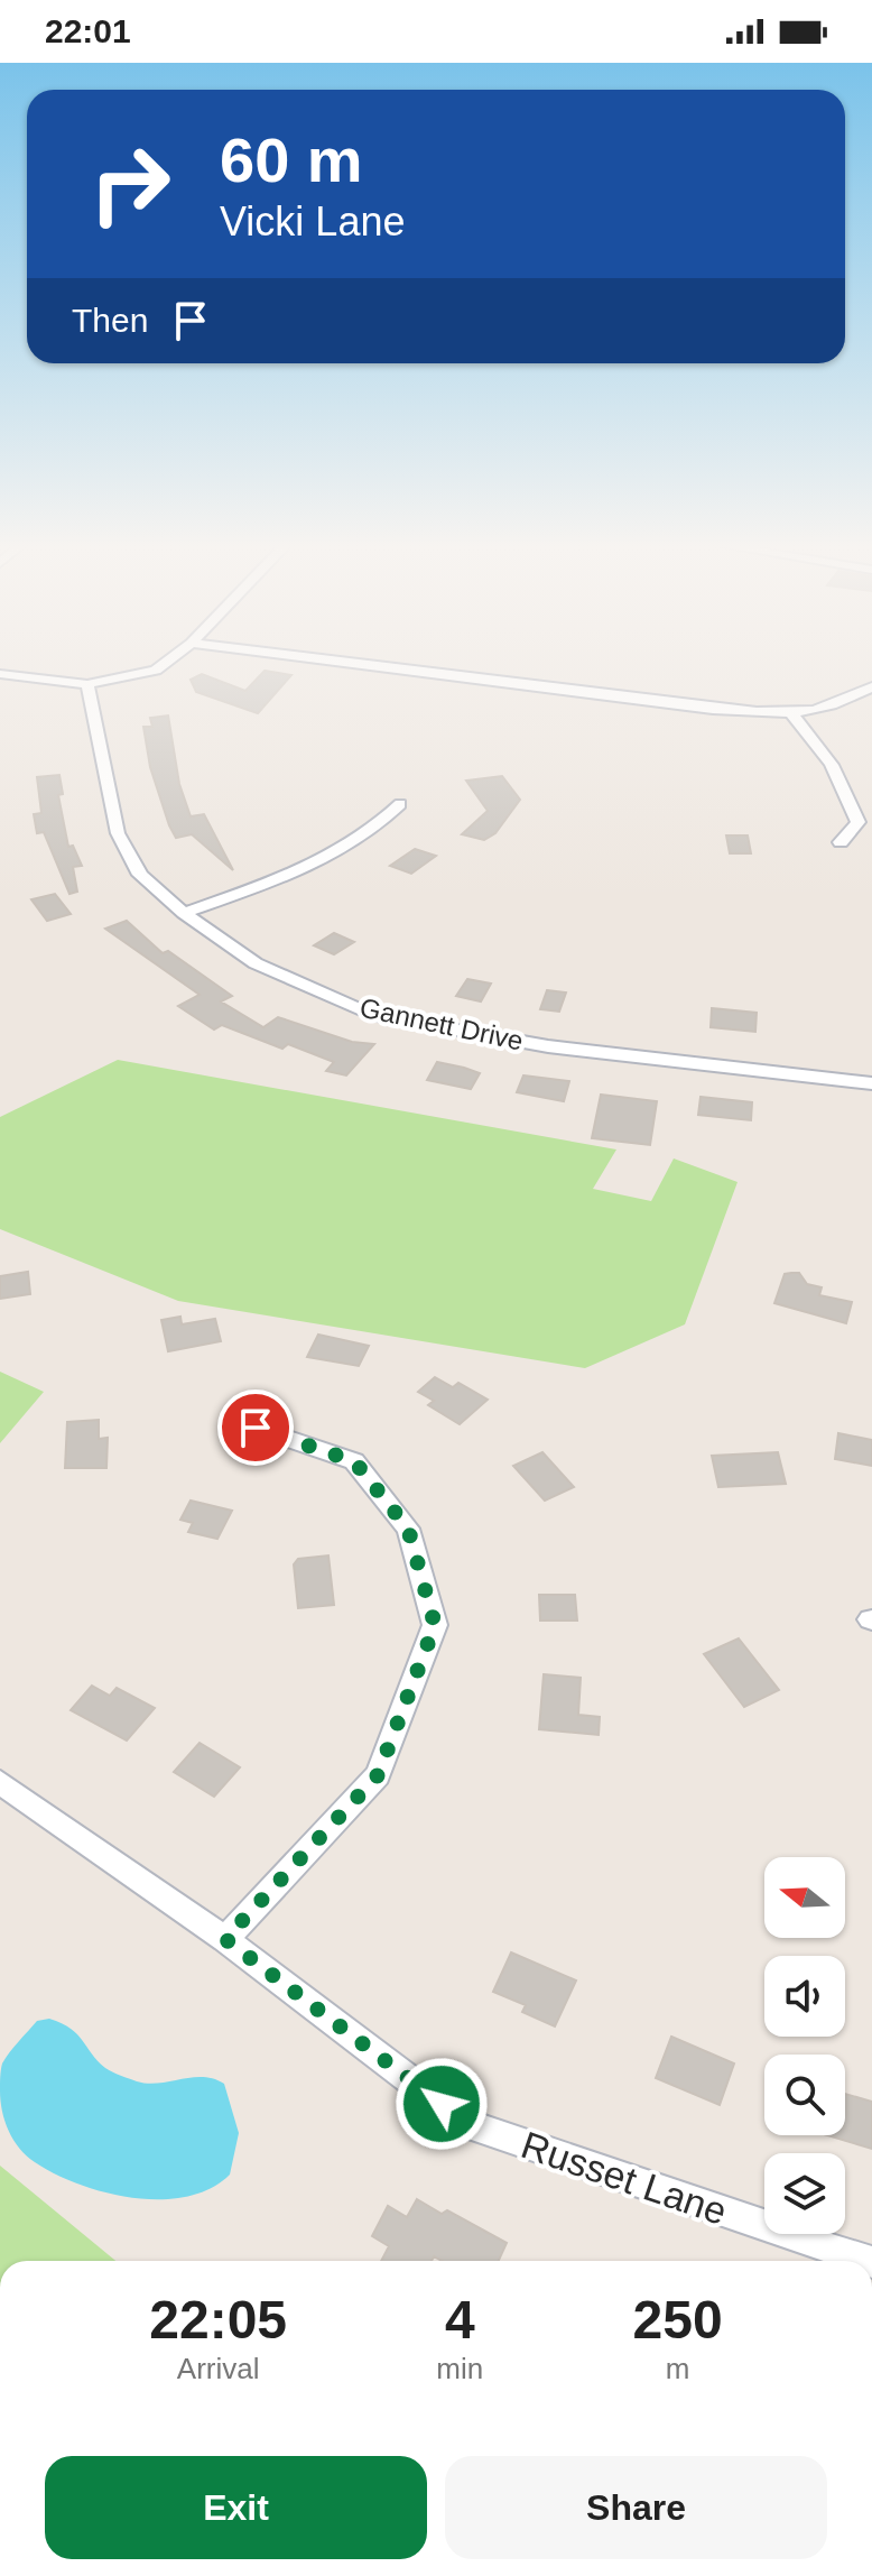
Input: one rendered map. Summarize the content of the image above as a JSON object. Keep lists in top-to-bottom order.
{
  "streets": {
    "street": ["Gannett Drive", "Russet Lane"]
  },
  "north": "left",
  "page": {
    "status": "22:01",
    "turn": ["60 m", "Vicki Lane"],
    "then": "Then",
    "eta": [
      "22:05",
      "Arrival",
      "4",
      "min",
      "250",
      "m"
    ],
    "buttons": ["Exit", "Share"]
  }
}
